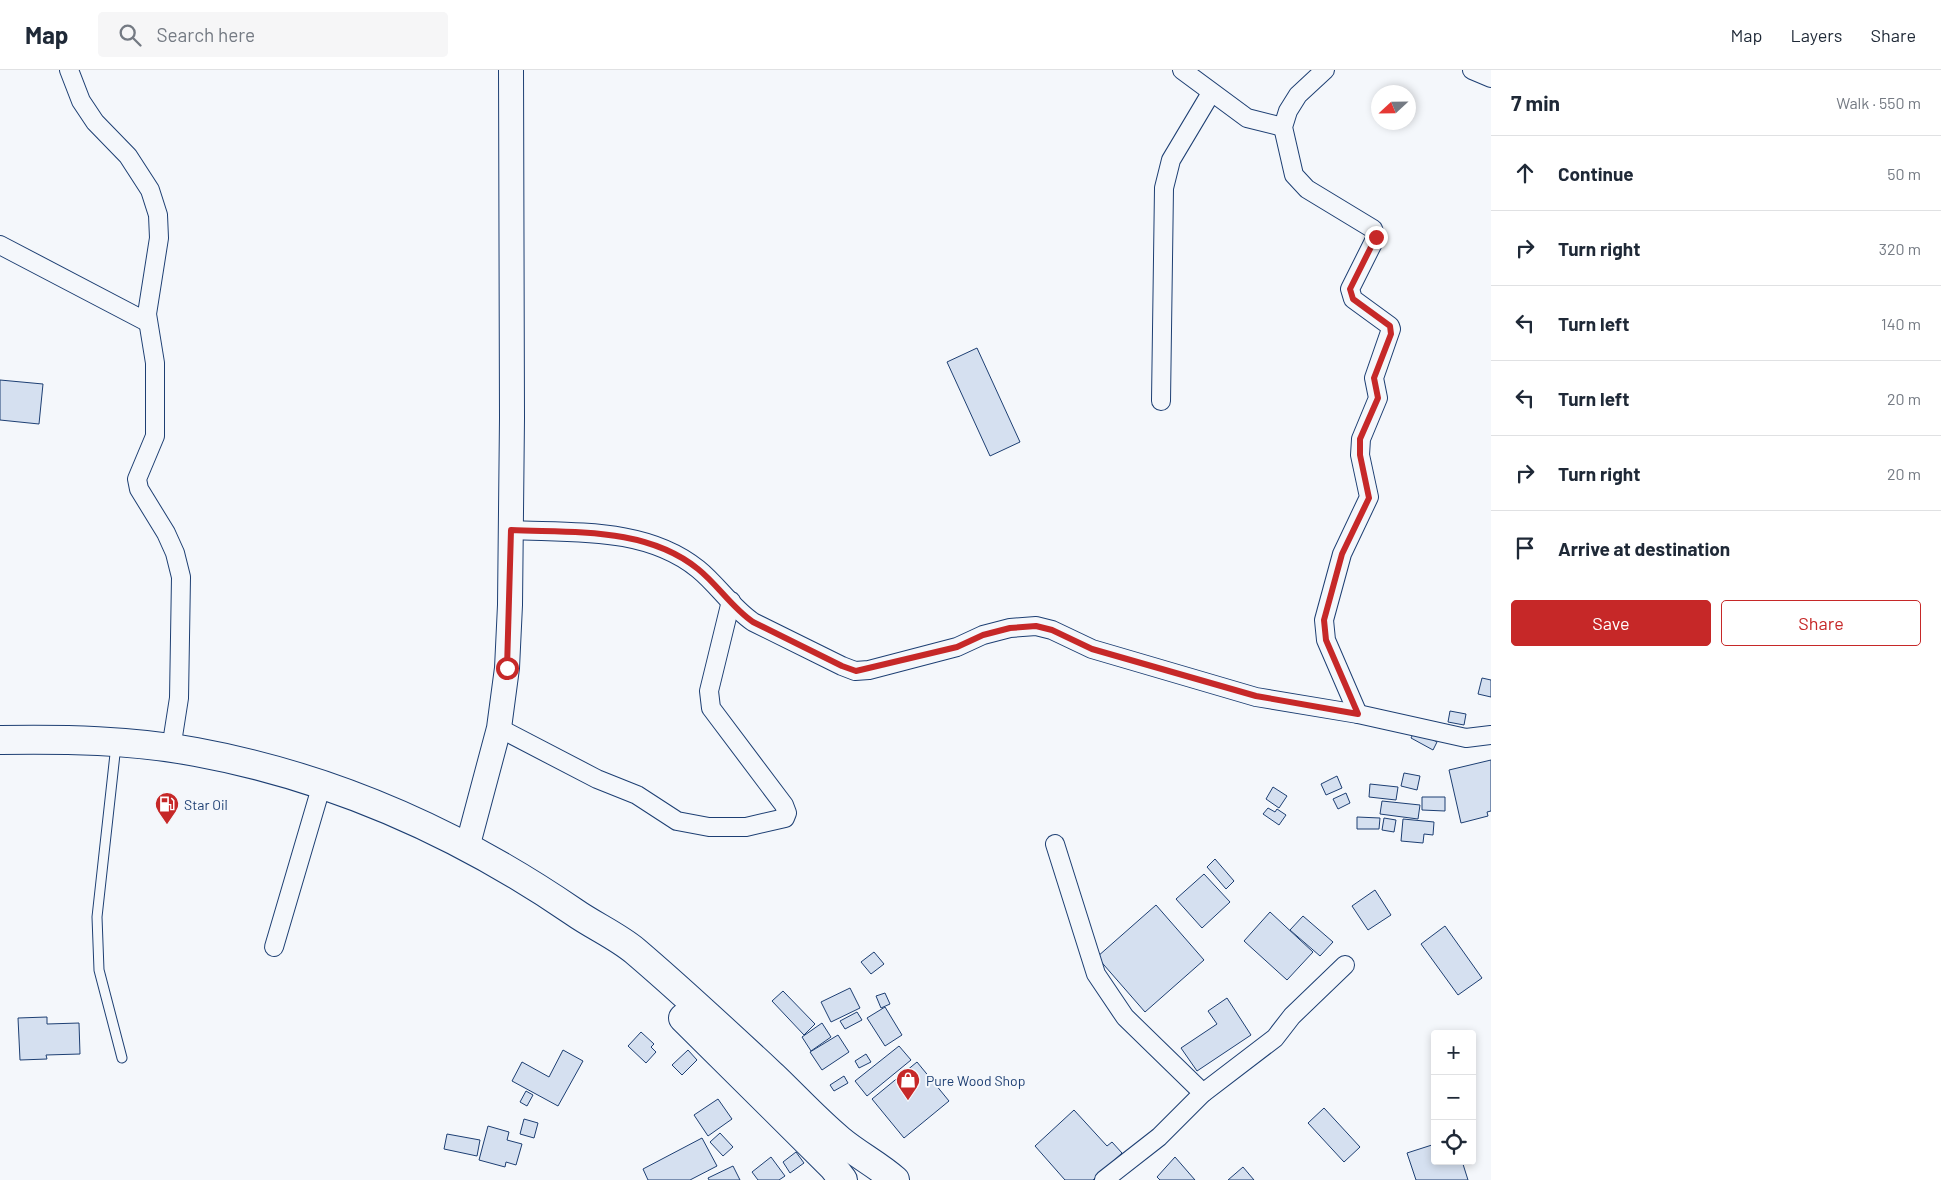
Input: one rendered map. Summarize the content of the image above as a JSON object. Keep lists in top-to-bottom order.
{
  "places": {
    "fuel station": ["Star Oil"],
    "shop": ["Pure Wood Shop"]
  },
  "north": "left",
  "page": {
    "header": "Map",
    "search": "Search here",
    "nav": ["Map", "Layers", "Share"],
    "heading": ["7 min", "Walk · 550 m"],
    "list": [
      ["Continue", "50 m"],
      ["Turn right", "320 m"],
      ["Turn left", "140 m"],
      ["Turn left", "20 m"],
      ["Turn right", "20 m"],
      "Arrive at destination"
    ],
    "buttons": ["Save", "Share"],
    "map_buttons": ["+", "−"]
  }
}
